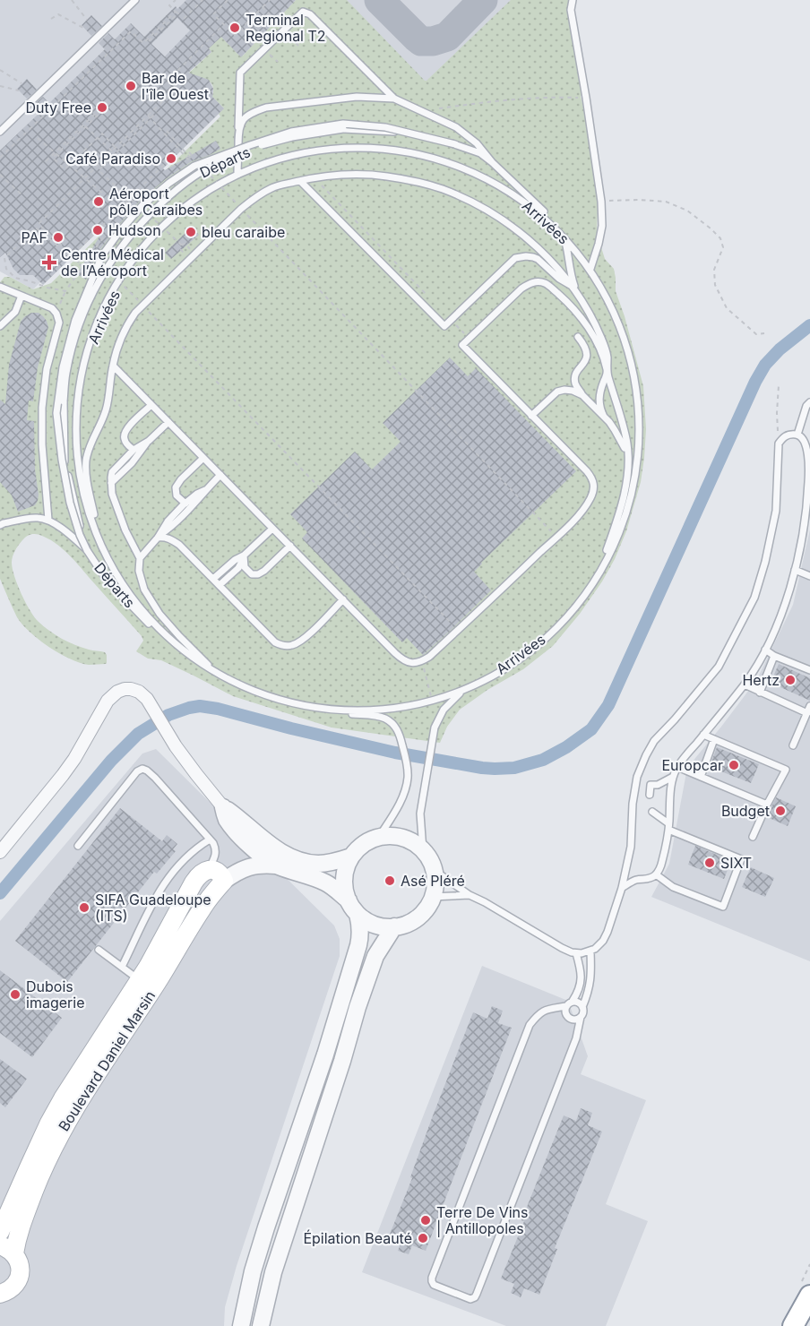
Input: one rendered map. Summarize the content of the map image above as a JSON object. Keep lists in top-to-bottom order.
{
  "streets": {
    "main road": ["Boulevard Daniel Marsin"],
    "lane": ["Départs", "Arrivées"]
  },
  "crossings": [
    ["Départs", "Arrivées"]
  ],
  "places": {
    "other": [
      "Terminal Regional T2",
      "Bar de l'île Ouest",
      "Duty Free",
      "Café Paradiso",
      "Aéroport pôle Caraibes",
      "Hudson",
      "bleu caraibe",
      "PAF",
      "Hertz",
      "Europcar",
      "Budget",
      "SIXT",
      "Asé Pléré",
      "SIFA Guadeloupe (ITS)",
      "Dubois imagerie",
      "Terre De Vins | Antillopoles",
      "Épilation Beauté"
    ],
    "health": ["Centre Médical de l’Aéroport"]
  }
}
